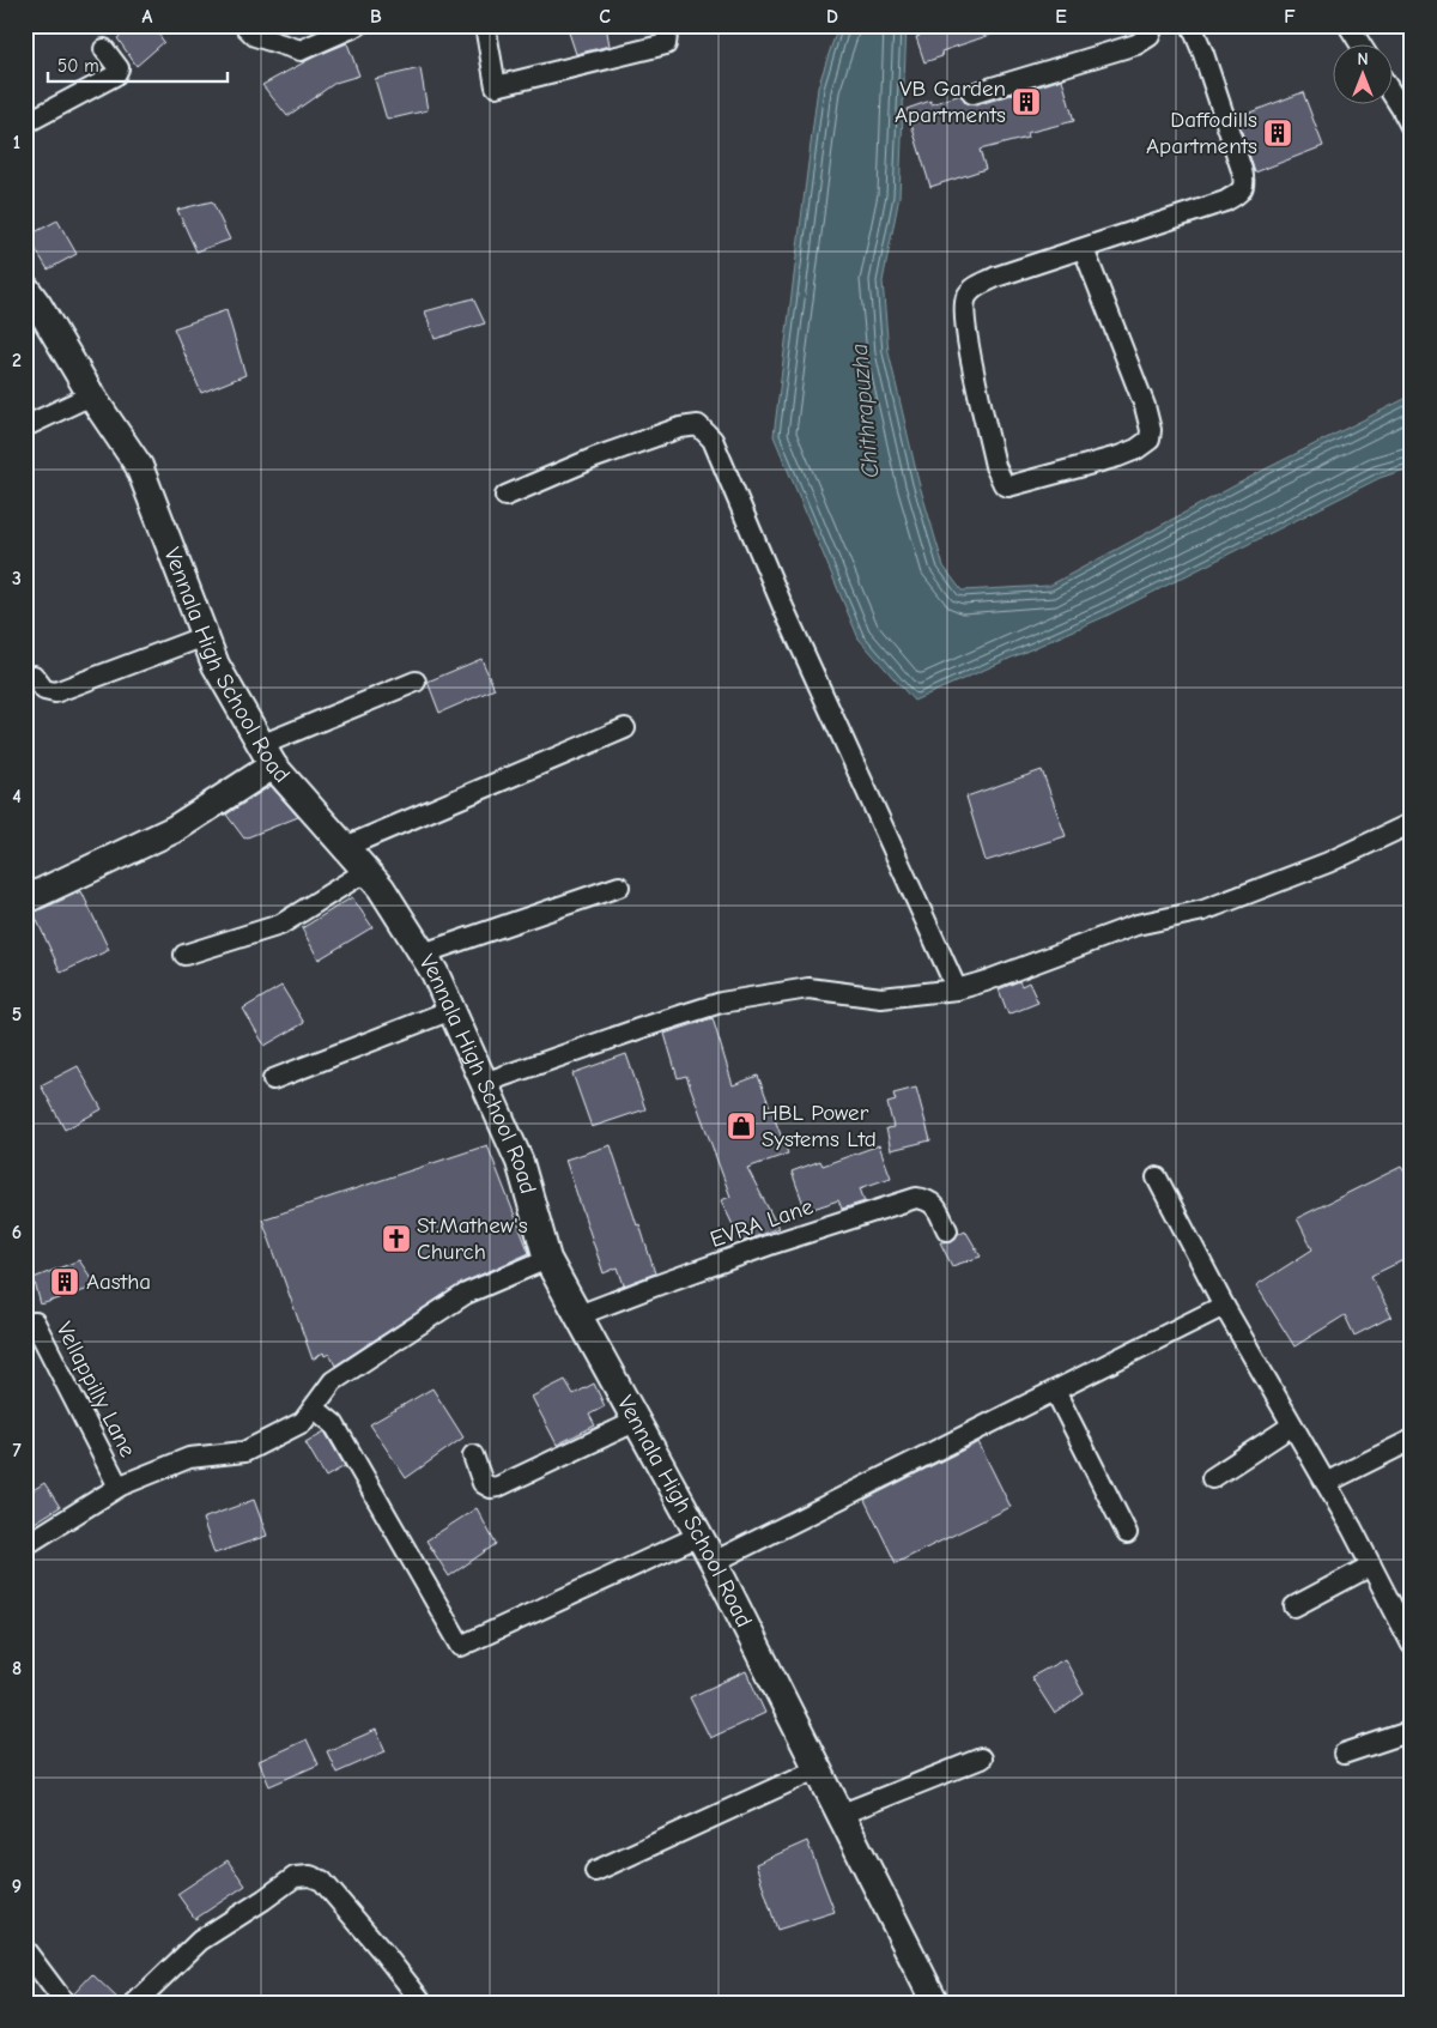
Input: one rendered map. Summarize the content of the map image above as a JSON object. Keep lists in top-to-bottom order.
{
  "streets": {
    "main road": ["Vennala High School Road"],
    "street": ["EVRA Lane", "Vellappilly Lane"]
  },
  "crossings": [
    ["Vennala High School Road", "EVRA Lane"]
  ],
  "water": ["Chithrapuzha"],
  "places": {
    "building": ["VB Garden Apartments", "Daffodills Apartments", "Aastha"],
    "shop": ["HBL Power Systems Ltd"],
    "church": ["St.Mathew's Church"]
  },
  "scale_bar": "50 m",
  "north": "top",
  "grid": {
    "columns": [
      "A",
      "B",
      "C",
      "D",
      "E",
      "F"
    ],
    "rows": [
      "1",
      "2",
      "3",
      "4",
      "5",
      "6",
      "7",
      "8",
      "9"
    ]
  }
}
